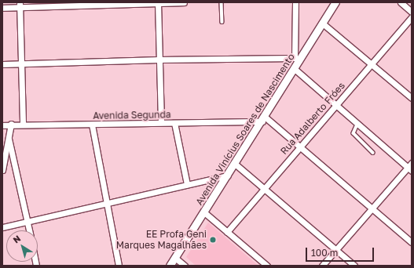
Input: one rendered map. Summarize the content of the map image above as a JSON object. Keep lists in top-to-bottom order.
{
  "streets": {
    "street": ["Avenida Segunda", "Rua Adalberto Fróes", "Avenida Vinícius Soares de Nascimento"]
  },
  "crossings": [
    ["Avenida Segunda", "Avenida Vinícius Soares de Nascimento"]
  ],
  "places": ["EE Profª Geni Marques Magalhães"],
  "scale_bar": "100 m",
  "north": "top left"
}
